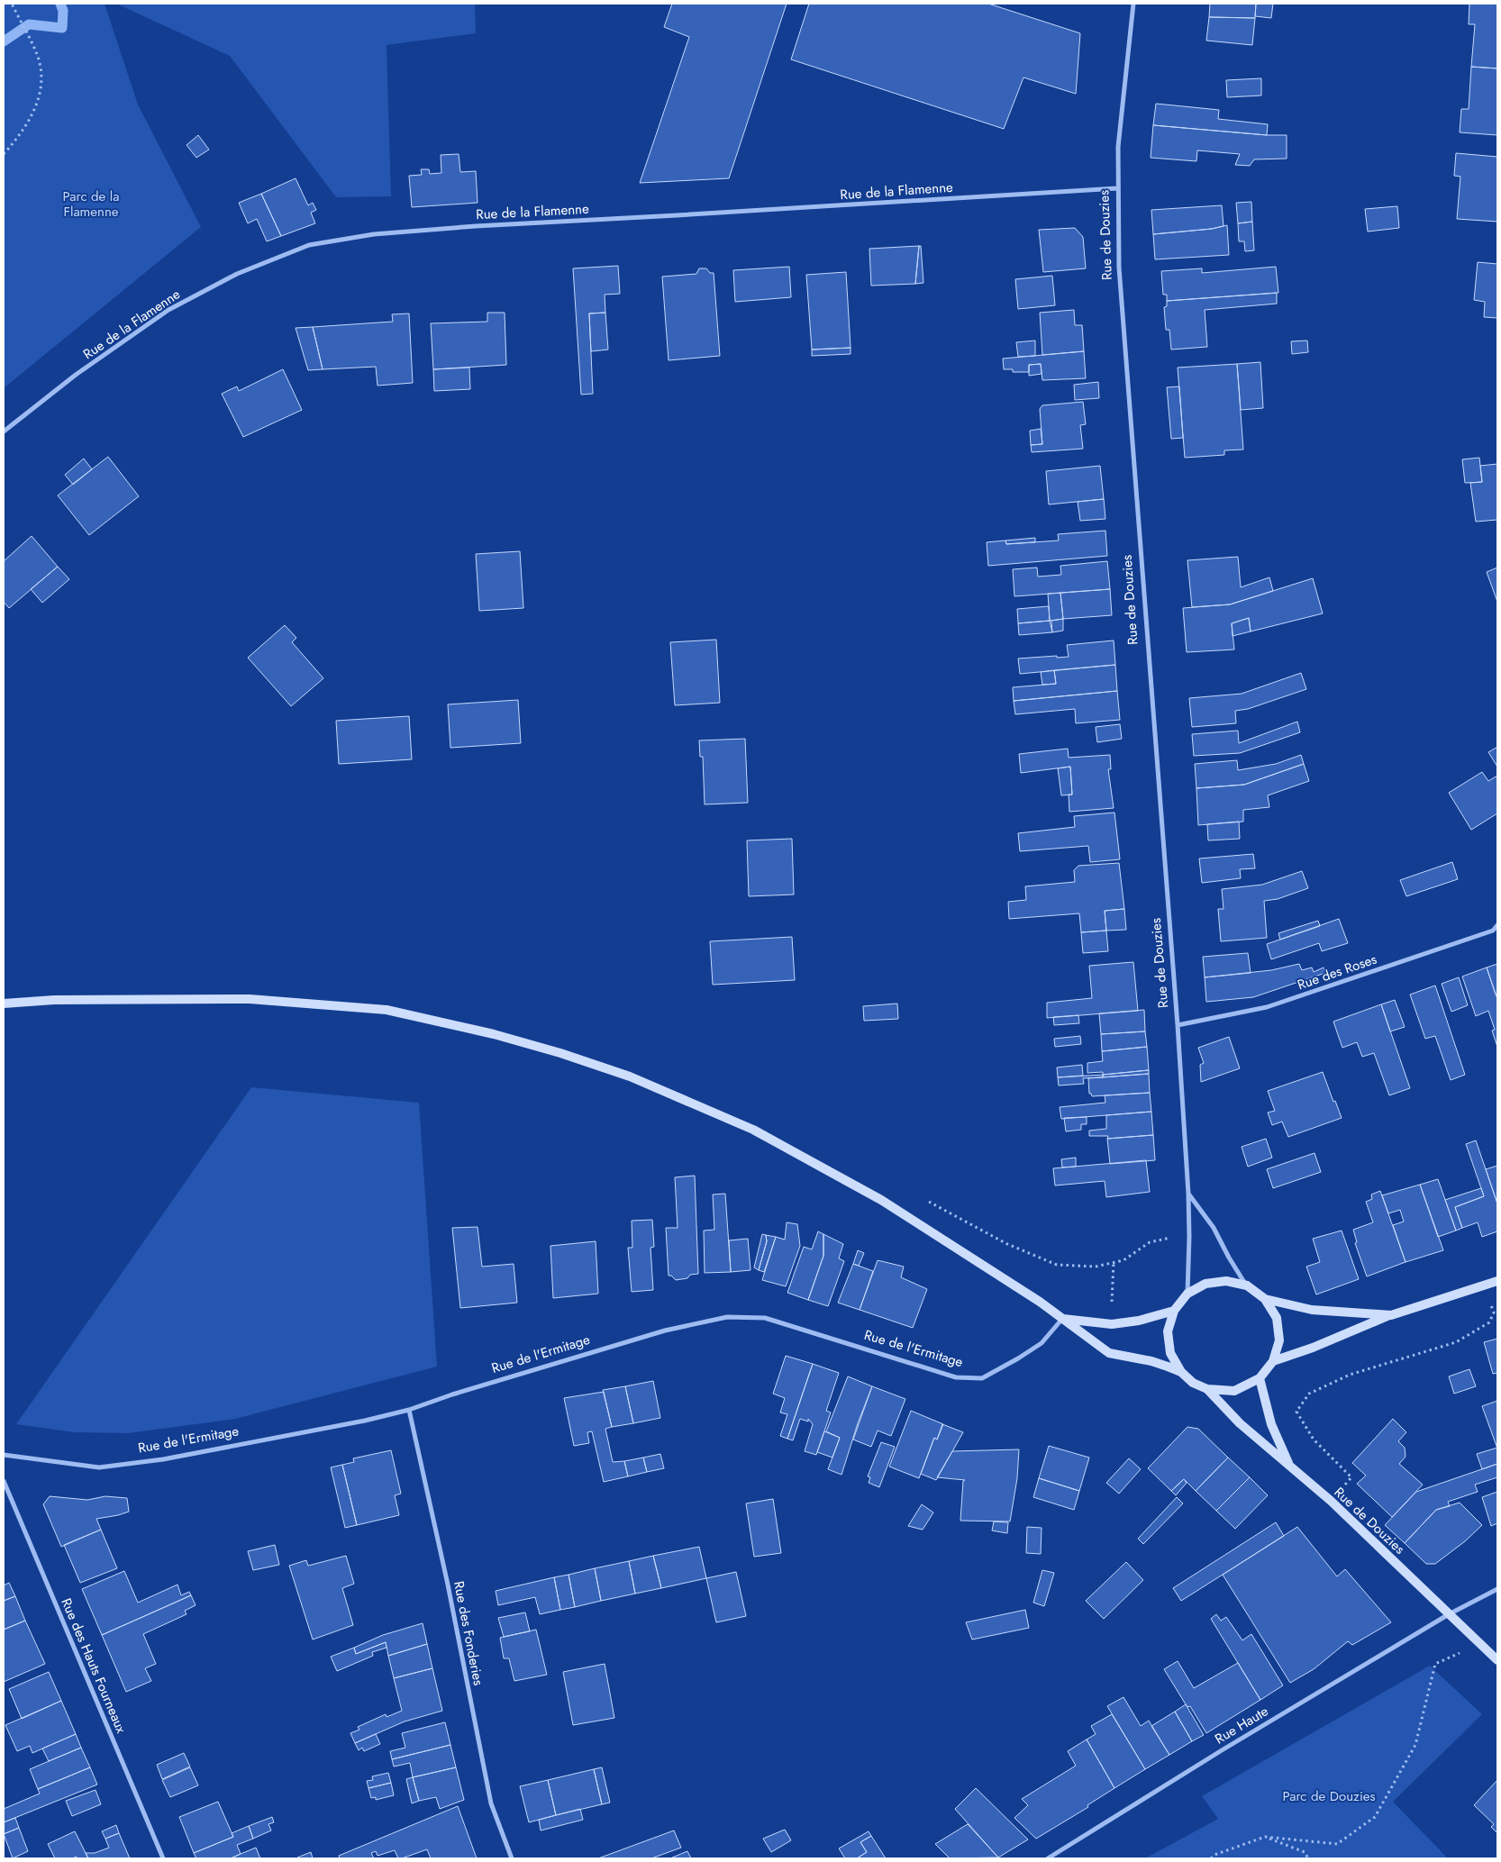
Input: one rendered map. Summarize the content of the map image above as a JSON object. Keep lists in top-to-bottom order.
{
  "streets": {
    "main road": ["Rue de Douzies"],
    "street": [
      "Rue de la Flamenne",
      "Rue des Roses",
      "Rue de l'Ermitage",
      "Rue des Fonderies",
      "Rue des Hauts Fourneaux",
      "Rue Haute"
    ]
  },
  "crossings": [
    ["Rue de la Flamenne", "Rue de Douzies"],
    ["Rue de Douzies", "Rue des Roses"],
    ["Rue de Douzies", "Rue Haute"],
    ["Rue de l'Ermitage", "Rue des Fonderies"]
  ],
  "parks": ["Parc de la Flamenne", "Parc de Douzies"]
}
